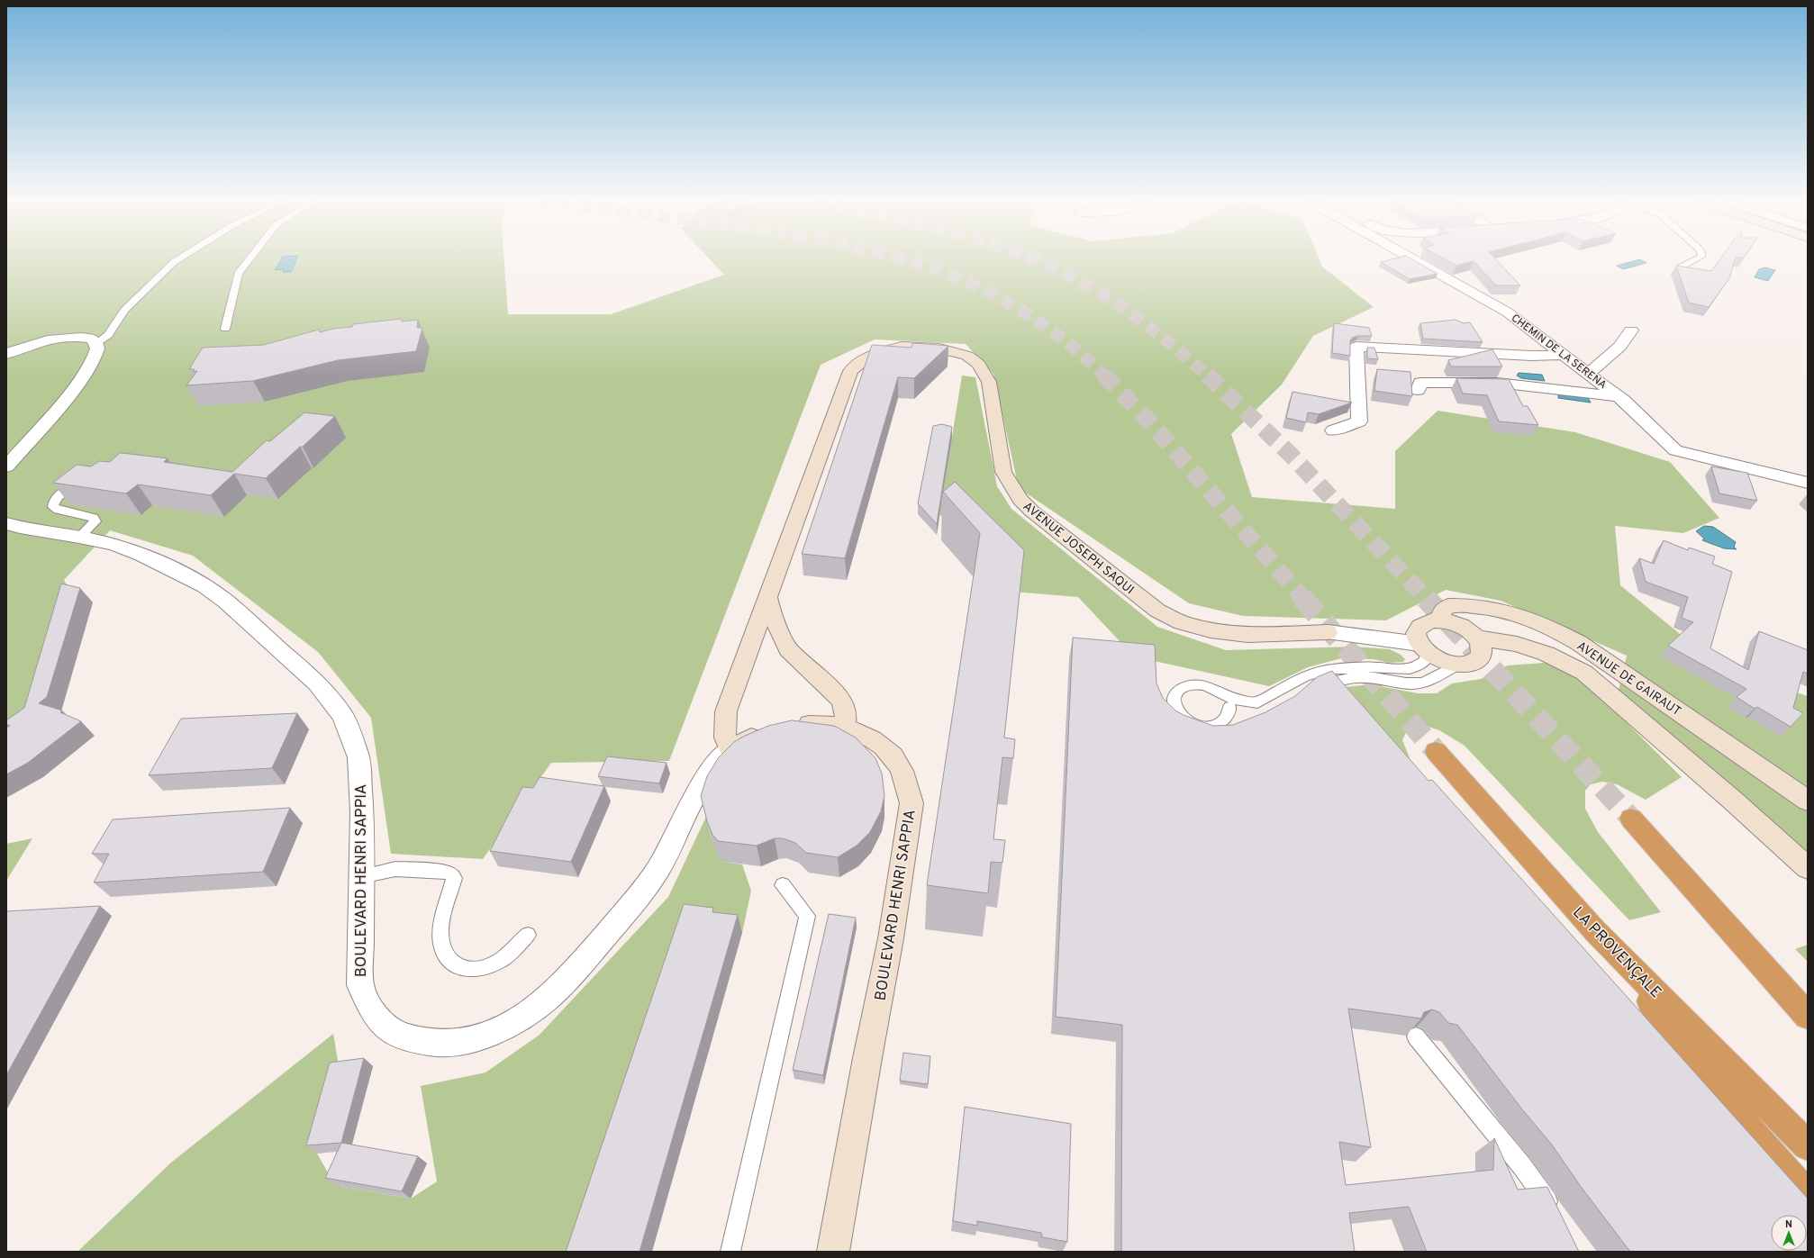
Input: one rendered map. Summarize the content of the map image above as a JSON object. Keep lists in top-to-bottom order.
{
  "streets": {
    "highway": ["LA PROVENÇALE"],
    "street": [
      "CHEMIN DE LA SERENA",
      "AVENUE JOSEPH SAQUI",
      "AVENUE DE GAIRAUT",
      "BOULEVARD HENRI SAPPIA"
    ]
  },
  "crossings": [
    ["AVENUE JOSEPH SAQUI", "BOULEVARD HENRI SAPPIA"]
  ],
  "north": "top"
}
